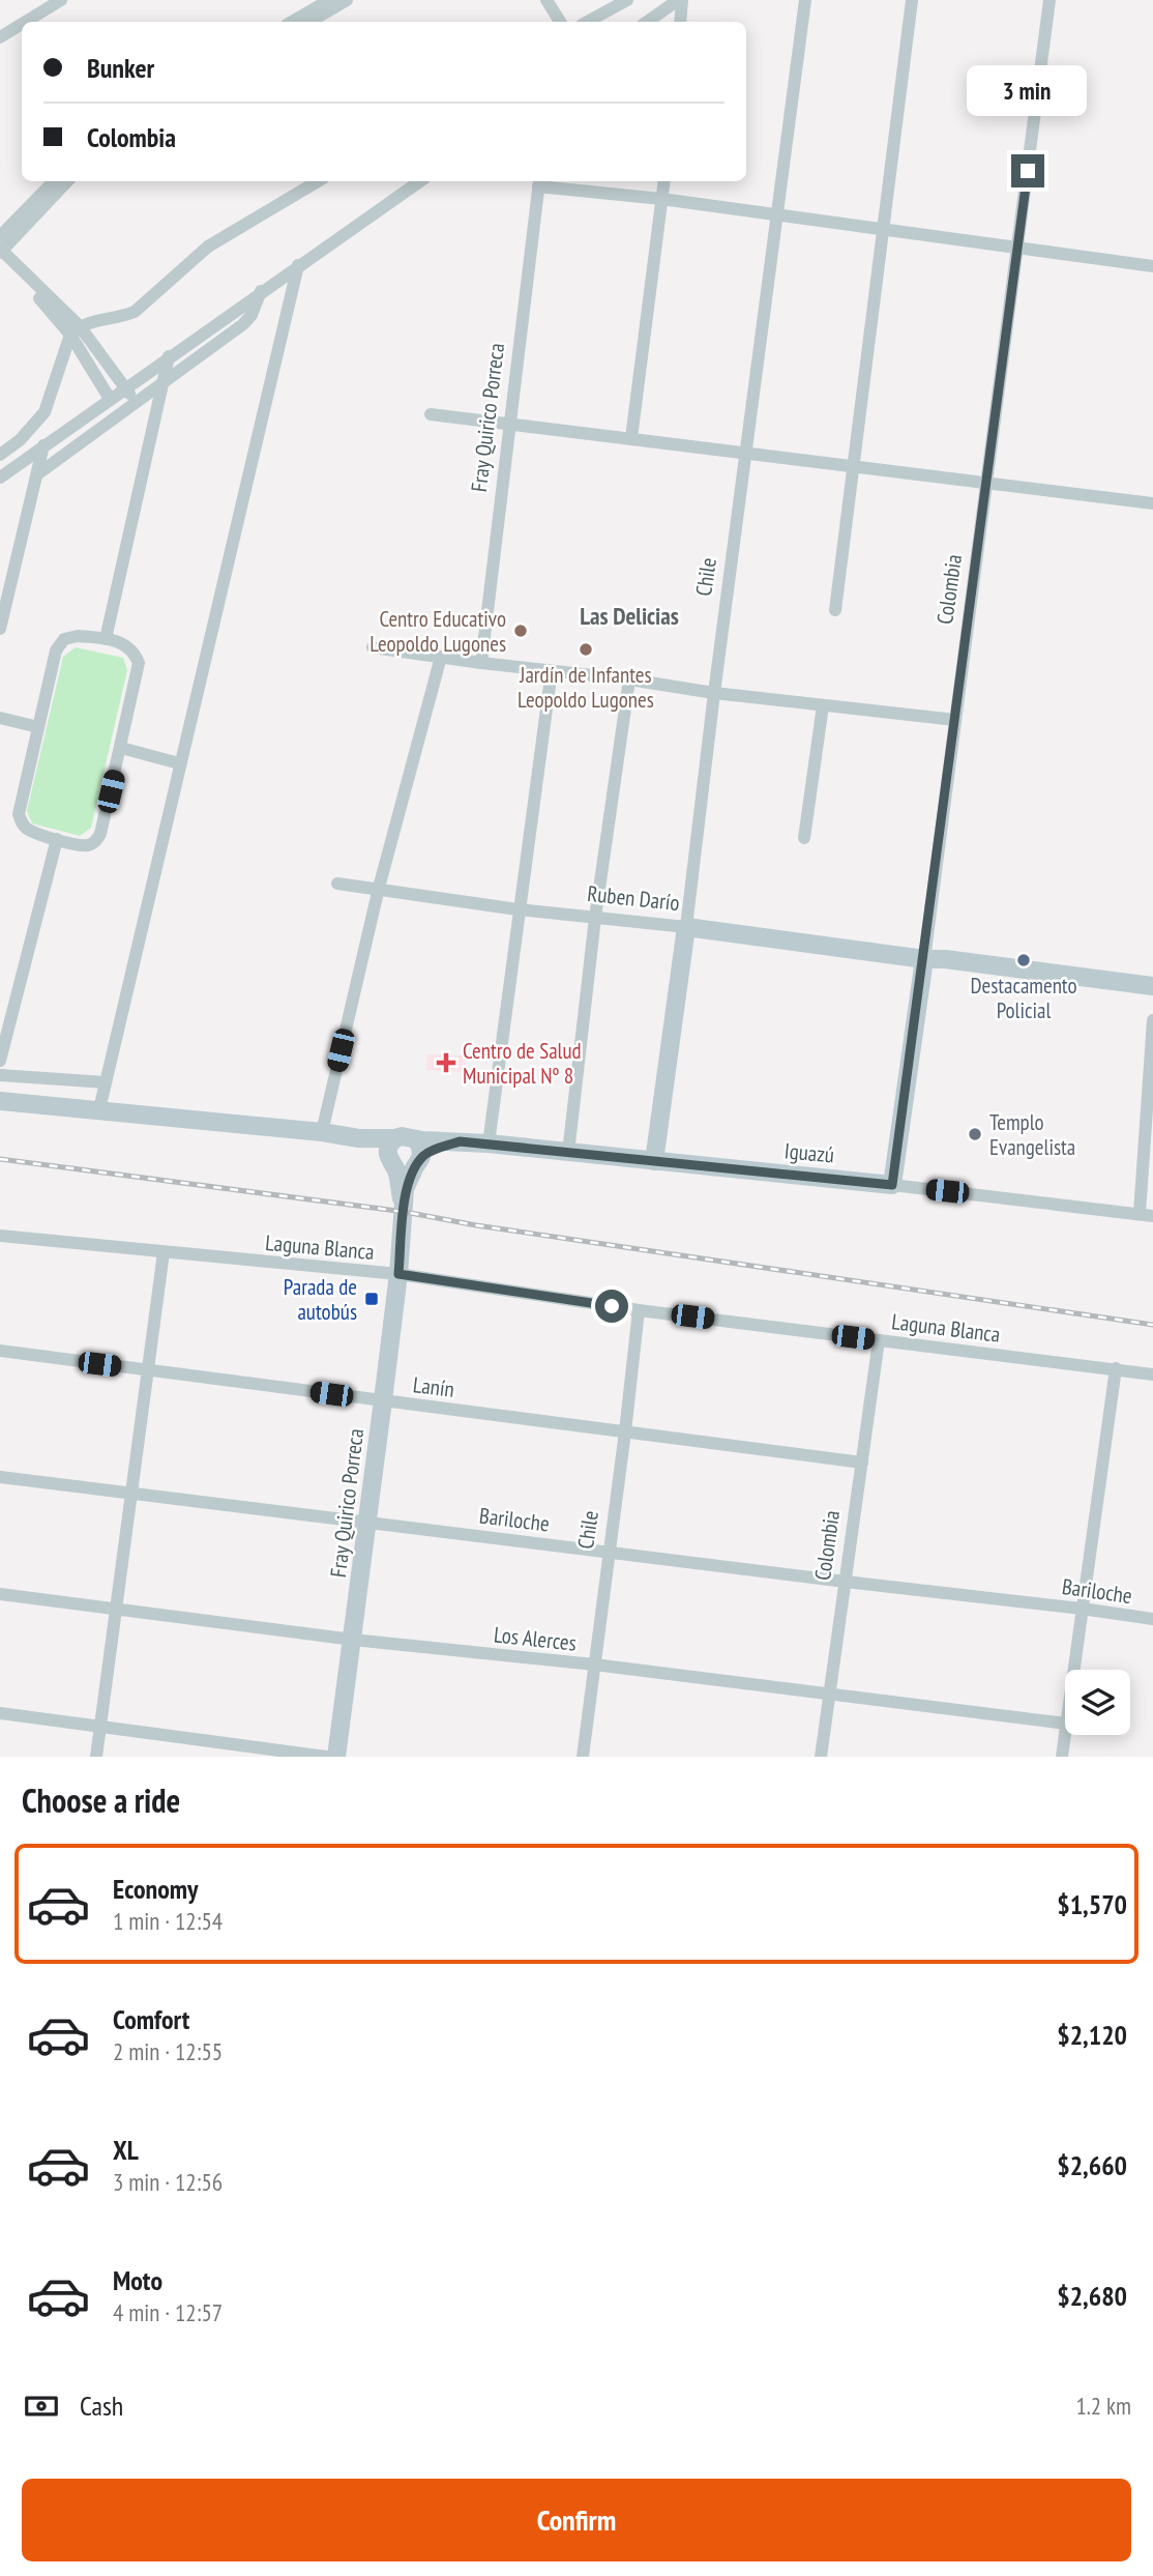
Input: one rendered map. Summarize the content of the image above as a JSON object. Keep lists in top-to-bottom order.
{
  "streets": {
    "main road": [
      "Fray Quirico Porreca",
      "Chile",
      "Colombia",
      "Ruben Darío",
      "Iguazú"
    ],
    "street": [
      "Laguna Blanca",
      "Lanín",
      "Bariloche",
      "Los Alerces"
    ]
  },
  "crossings": [
    ["Fray Quirico Porreca", "Iguazú"],
    ["Fray Quirico Porreca", "Laguna Blanca"],
    ["Fray Quirico Porreca", "Lanín"],
    ["Fray Quirico Porreca", "Bariloche"],
    ["Fray Quirico Porreca", "Los Alerces"],
    ["Chile", "Ruben Darío"],
    ["Chile", "Iguazú"],
    ["Chile", "Laguna Blanca"],
    ["Chile", "Lanín"],
    ["Chile", "Bariloche"],
    ["Chile", "Los Alerces"],
    ["Colombia", "Ruben Darío"],
    ["Colombia", "Iguazú"],
    ["Colombia", "Laguna Blanca"],
    ["Colombia", "Lanín"],
    ["Colombia", "Bariloche"],
    ["Colombia", "Los Alerces"]
  ],
  "districts": ["Las Delicias"],
  "places": {
    "other": [
      "Centro Educativo Leopoldo Lugones",
      "Jardín de Infantes Leopoldo Lugones",
      "Destacamento Policial",
      "Templo Evangelista"
    ],
    "health": ["Centro de Salud Municipal Nº 8"],
    "transit": ["Parada de autobús"]
  },
  "page": {
    "banner": ["Bunker", "Colombia"],
    "bubble": "3 min",
    "heading": "Choose a ride",
    "list": [
      {
        "name": "Economy",
        "note": "1 min · 12:54",
        "value": "$1,570"
      },
      {
        "name": "Comfort",
        "note": "2 min · 12:55",
        "value": "$2,120"
      },
      {
        "name": "XL",
        "note": "3 min · 12:56",
        "value": "$2,660"
      },
      {
        "name": "Moto",
        "note": "4 min · 12:57",
        "value": "$2,680"
      }
    ],
    "pay": ["Cash", "1.2 km"],
    "buttons": "Confirm"
  }
}
